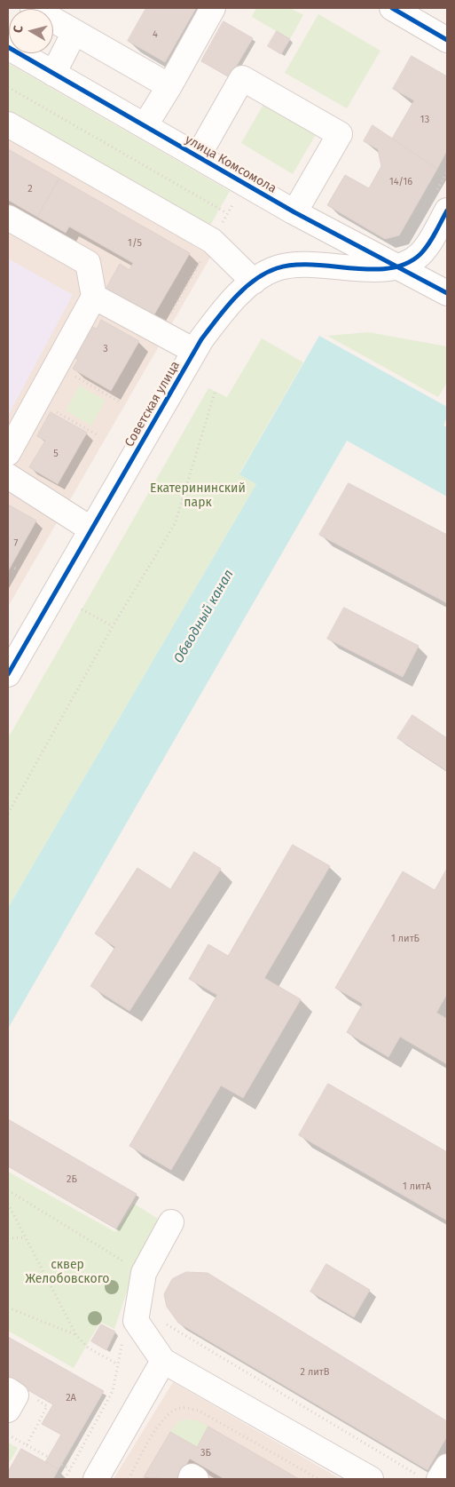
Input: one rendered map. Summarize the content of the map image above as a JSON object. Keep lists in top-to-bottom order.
{
  "streets": {
    "street": ["улица Комсомола", "Советская улица"]
  },
  "crossings": [
    ["улица Комсомола", "Советская улица"]
  ],
  "water": ["Обводный канал"],
  "parks": ["Екатерининский парк", "сквер Желобовского"],
  "house_numbers": [
    "4",
    "13",
    "14/16",
    "2",
    "1/5",
    "3",
    "5",
    "7",
    "1 литБ",
    "2Б",
    "1 литА",
    "2 литВ",
    "2А",
    "3Б"
  ],
  "north": "left"
}
